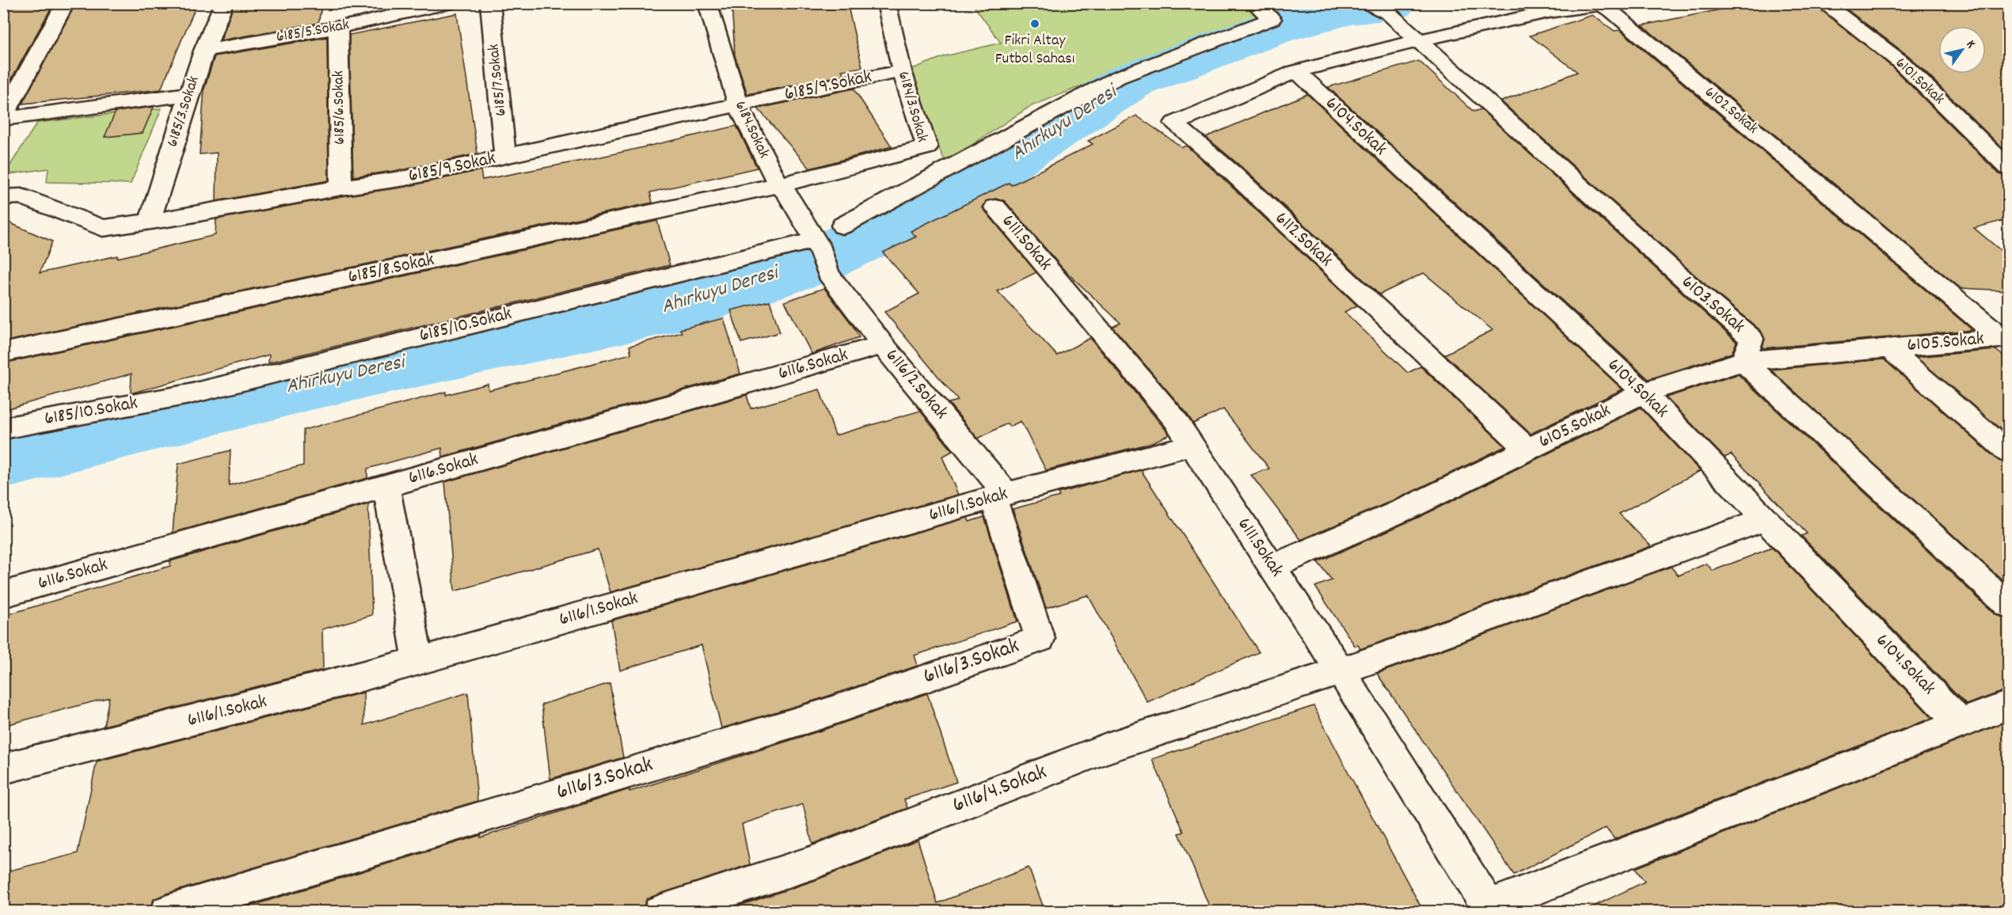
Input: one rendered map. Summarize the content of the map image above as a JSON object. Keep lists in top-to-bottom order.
{
  "streets": {
    "street": [
      "6185/5.Sokak",
      "6185/7.Sokak",
      "6101.Sokak",
      "6185/9.Sokak",
      "6184/3.Sokak",
      "6185/6.Sokak",
      "6102.Sokak",
      "6185/3.Sokak",
      "6104.Sokak",
      "6184.Sokak",
      "6112.Sokak",
      "6111.Sokak",
      "6185/8.Sokak",
      "6103.Sokak",
      "6185/10.Sokak",
      "6105.Sokak",
      "6116.Sokak",
      "6116/2.Sokak",
      "6116/1.Sokak",
      "6116/3.Sokak",
      "6116/4.Sokak"
    ]
  },
  "crossings": [
    ["6185/5.Sokak", "6185/6.Sokak"],
    ["6185/5.Sokak", "6185/3.Sokak"],
    ["6185/7.Sokak", "6185/9.Sokak"],
    ["6185/9.Sokak", "6184/3.Sokak"],
    ["6185/9.Sokak", "6185/6.Sokak"],
    ["6185/9.Sokak", "6185/3.Sokak"],
    ["6185/9.Sokak", "6184.Sokak"],
    ["6184/3.Sokak", "6184.Sokak"],
    ["6184/3.Sokak", "6185/8.Sokak"],
    ["6102.Sokak", "6103.Sokak"],
    ["6102.Sokak", "6105.Sokak"],
    ["6104.Sokak", "6112.Sokak"],
    ["6104.Sokak", "6105.Sokak"],
    ["6104.Sokak", "6116/4.Sokak"],
    ["6184.Sokak", "6185/8.Sokak"],
    ["6184.Sokak", "6185/10.Sokak"],
    ["6184.Sokak", "6116/2.Sokak"],
    ["6112.Sokak", "6105.Sokak"],
    ["6111.Sokak", "6105.Sokak"],
    ["6111.Sokak", "6116/1.Sokak"],
    ["6111.Sokak", "6116/4.Sokak"],
    ["6103.Sokak", "6105.Sokak"],
    ["6185/10.Sokak", "6116/2.Sokak"],
    ["6116.Sokak", "6116/2.Sokak"],
    ["6116/2.Sokak", "6116/1.Sokak"],
    ["6116/2.Sokak", "6116/3.Sokak"]
  ],
  "water": ["Ahırkuyu Deresi"],
  "places": ["Fikri Altay Futbol Sahası"],
  "north": "top right"
}
